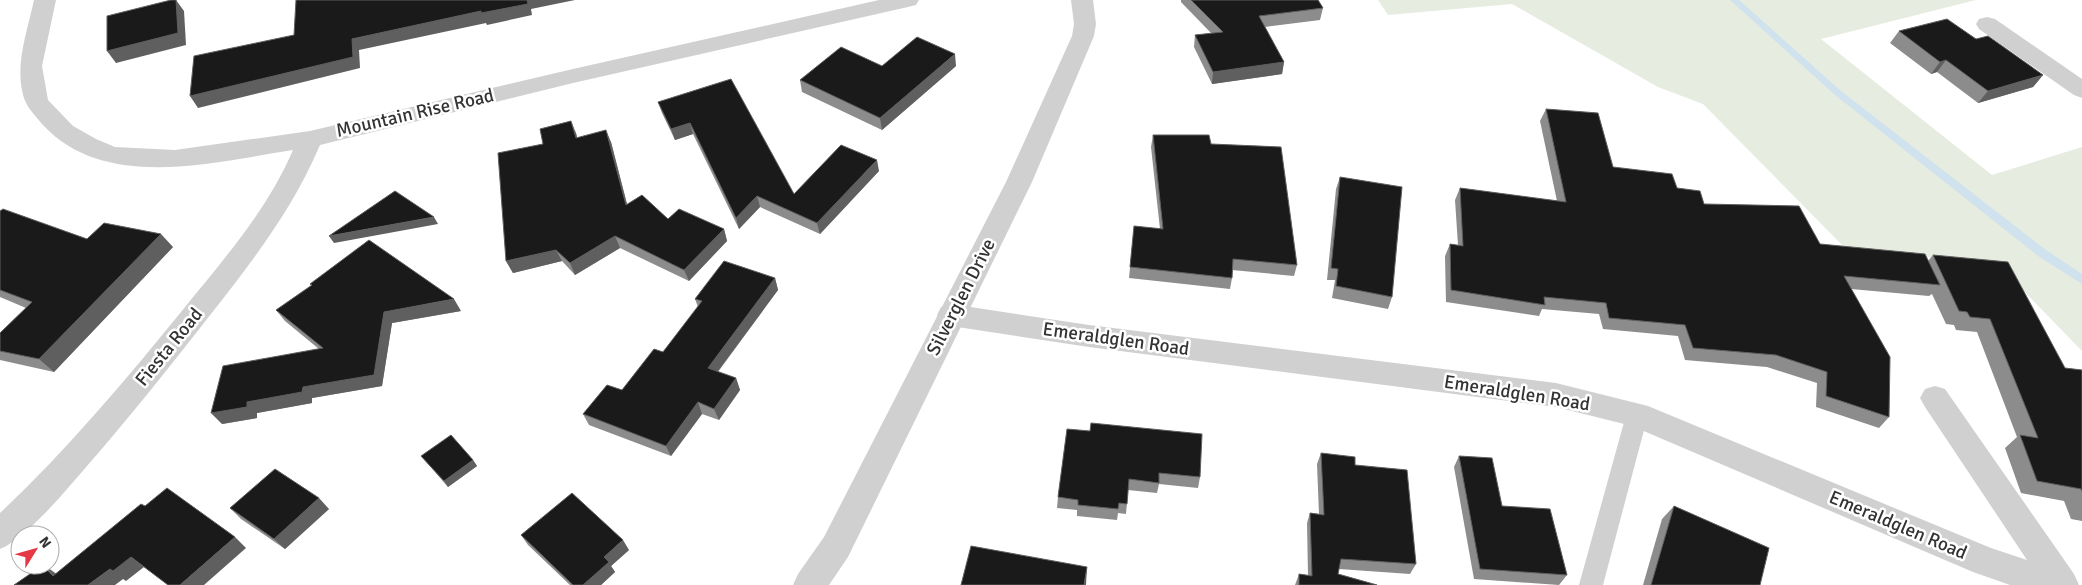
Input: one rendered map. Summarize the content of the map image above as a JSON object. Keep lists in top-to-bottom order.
{
  "streets": {
    "street": [
      "Mountain Rise Road",
      "Silverglen Drive",
      "Emeraldglen Road",
      "Fiesta Road"
    ]
  },
  "crossings": [
    ["Mountain Rise Road", "Fiesta Road"],
    ["Silverglen Drive", "Emeraldglen Road"]
  ],
  "north": "top right"
}
